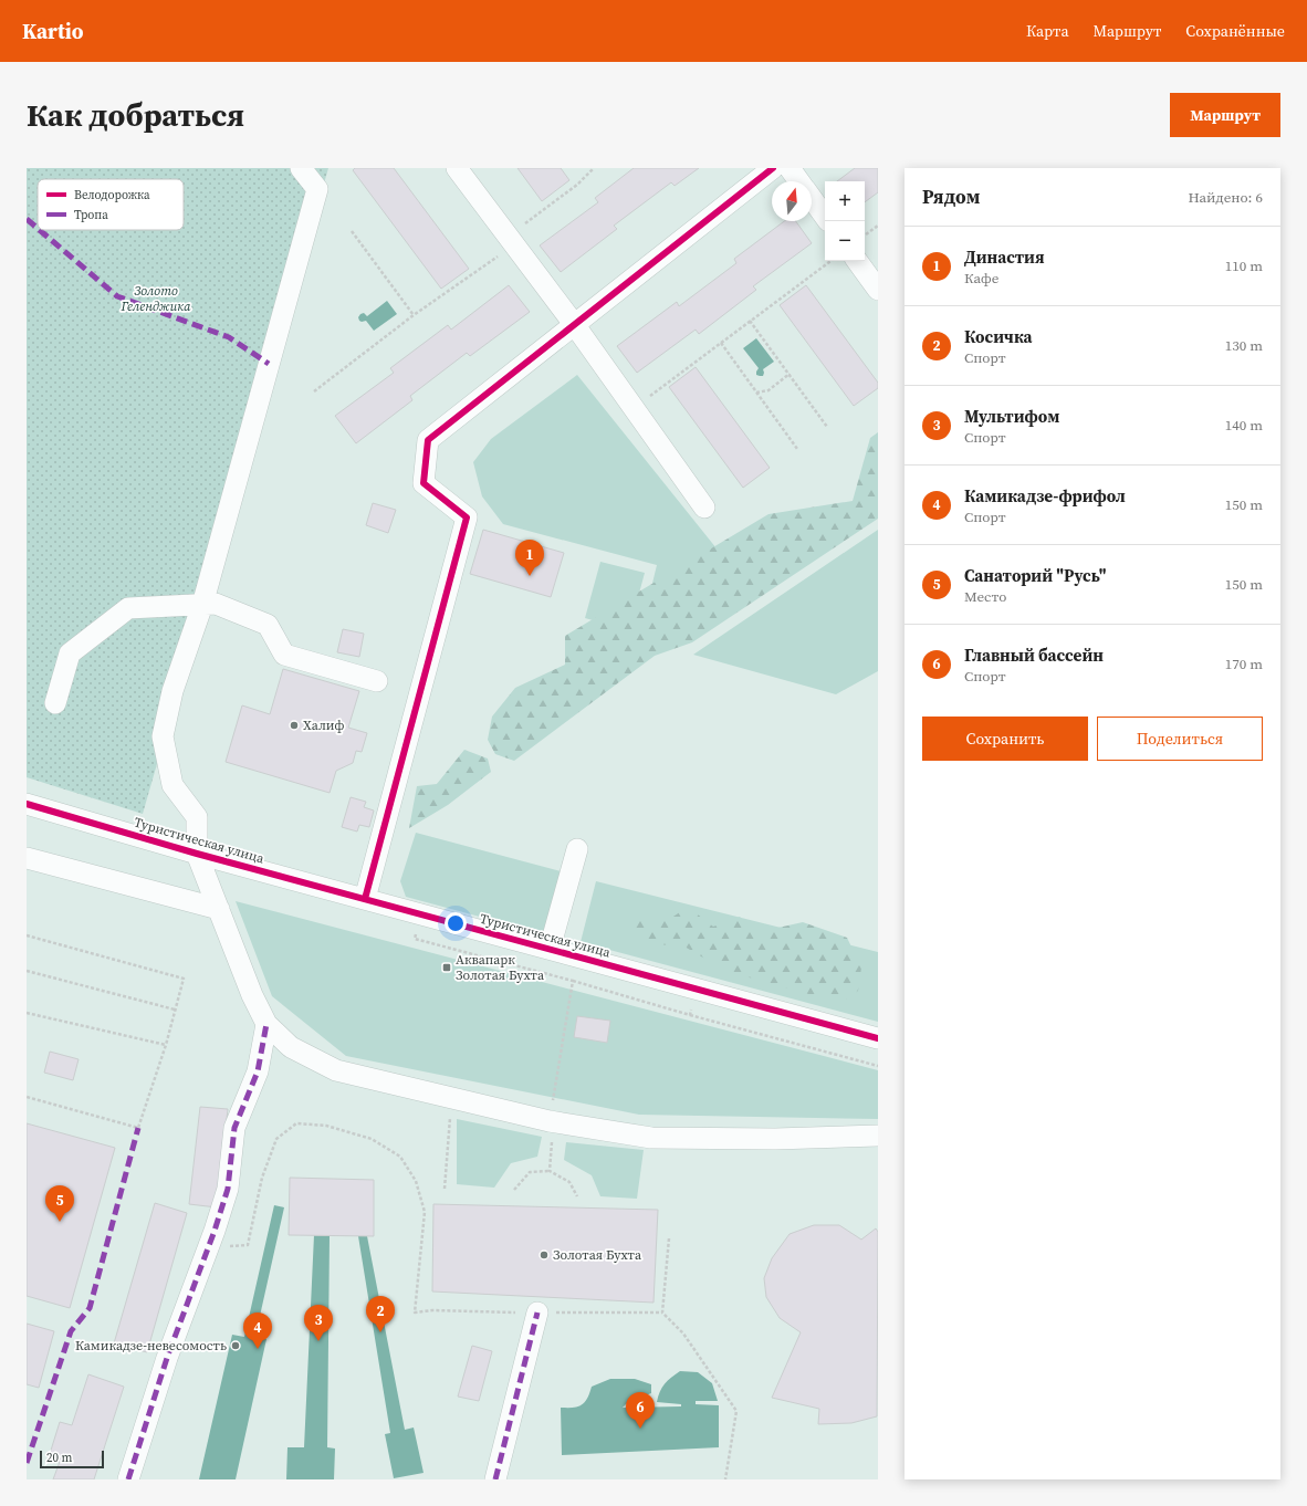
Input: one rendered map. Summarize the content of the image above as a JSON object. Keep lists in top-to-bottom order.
{
  "streets": {
    "street": ["Туристическая улица"]
  },
  "parks": ["Золото Геленджика"],
  "places": {
    "other": ["Халиф", "Золотая Бухта", "Камикадзе-невесомость"],
    "transit": ["Аквапарк Золотая Бухта"]
  },
  "legend": ["Велодорожка", "Тропа"],
  "scale_bar": "20 m",
  "north": "top",
  "page": {
    "header": "Kartio",
    "nav": ["Карта", "Маршрут", "Сохранённые"],
    "buttons": [
      "Маршрут",
      ["Сохранить", "Поделиться"]
    ],
    "title": "Как добраться",
    "heading": ["Рядом", "Найдено: 6"],
    "map_buttons": ["+", "−"],
    "list": [
      {
        "mark": "1",
        "name": "Династия",
        "note": "Кафе",
        "value": "110 m"
      },
      {
        "mark": "2",
        "name": "Косичка",
        "note": "Спорт",
        "value": "130 m"
      },
      {
        "mark": "3",
        "name": "Мультифом",
        "note": "Спорт",
        "value": "140 m"
      },
      {
        "mark": "4",
        "name": "Камикадзе-фрифол",
        "note": "Спорт",
        "value": "150 m"
      },
      {
        "mark": "5",
        "name": "Санаторий \"Русь\"",
        "note": "Место",
        "value": "150 m"
      },
      {
        "mark": "6",
        "name": "Главный бассейн",
        "note": "Спорт",
        "value": "170 m"
      }
    ],
    "pins": [
      "1",
      "5",
      "2",
      "3",
      "4",
      "6"
    ],
    "scale": "20 m"
  }
}
